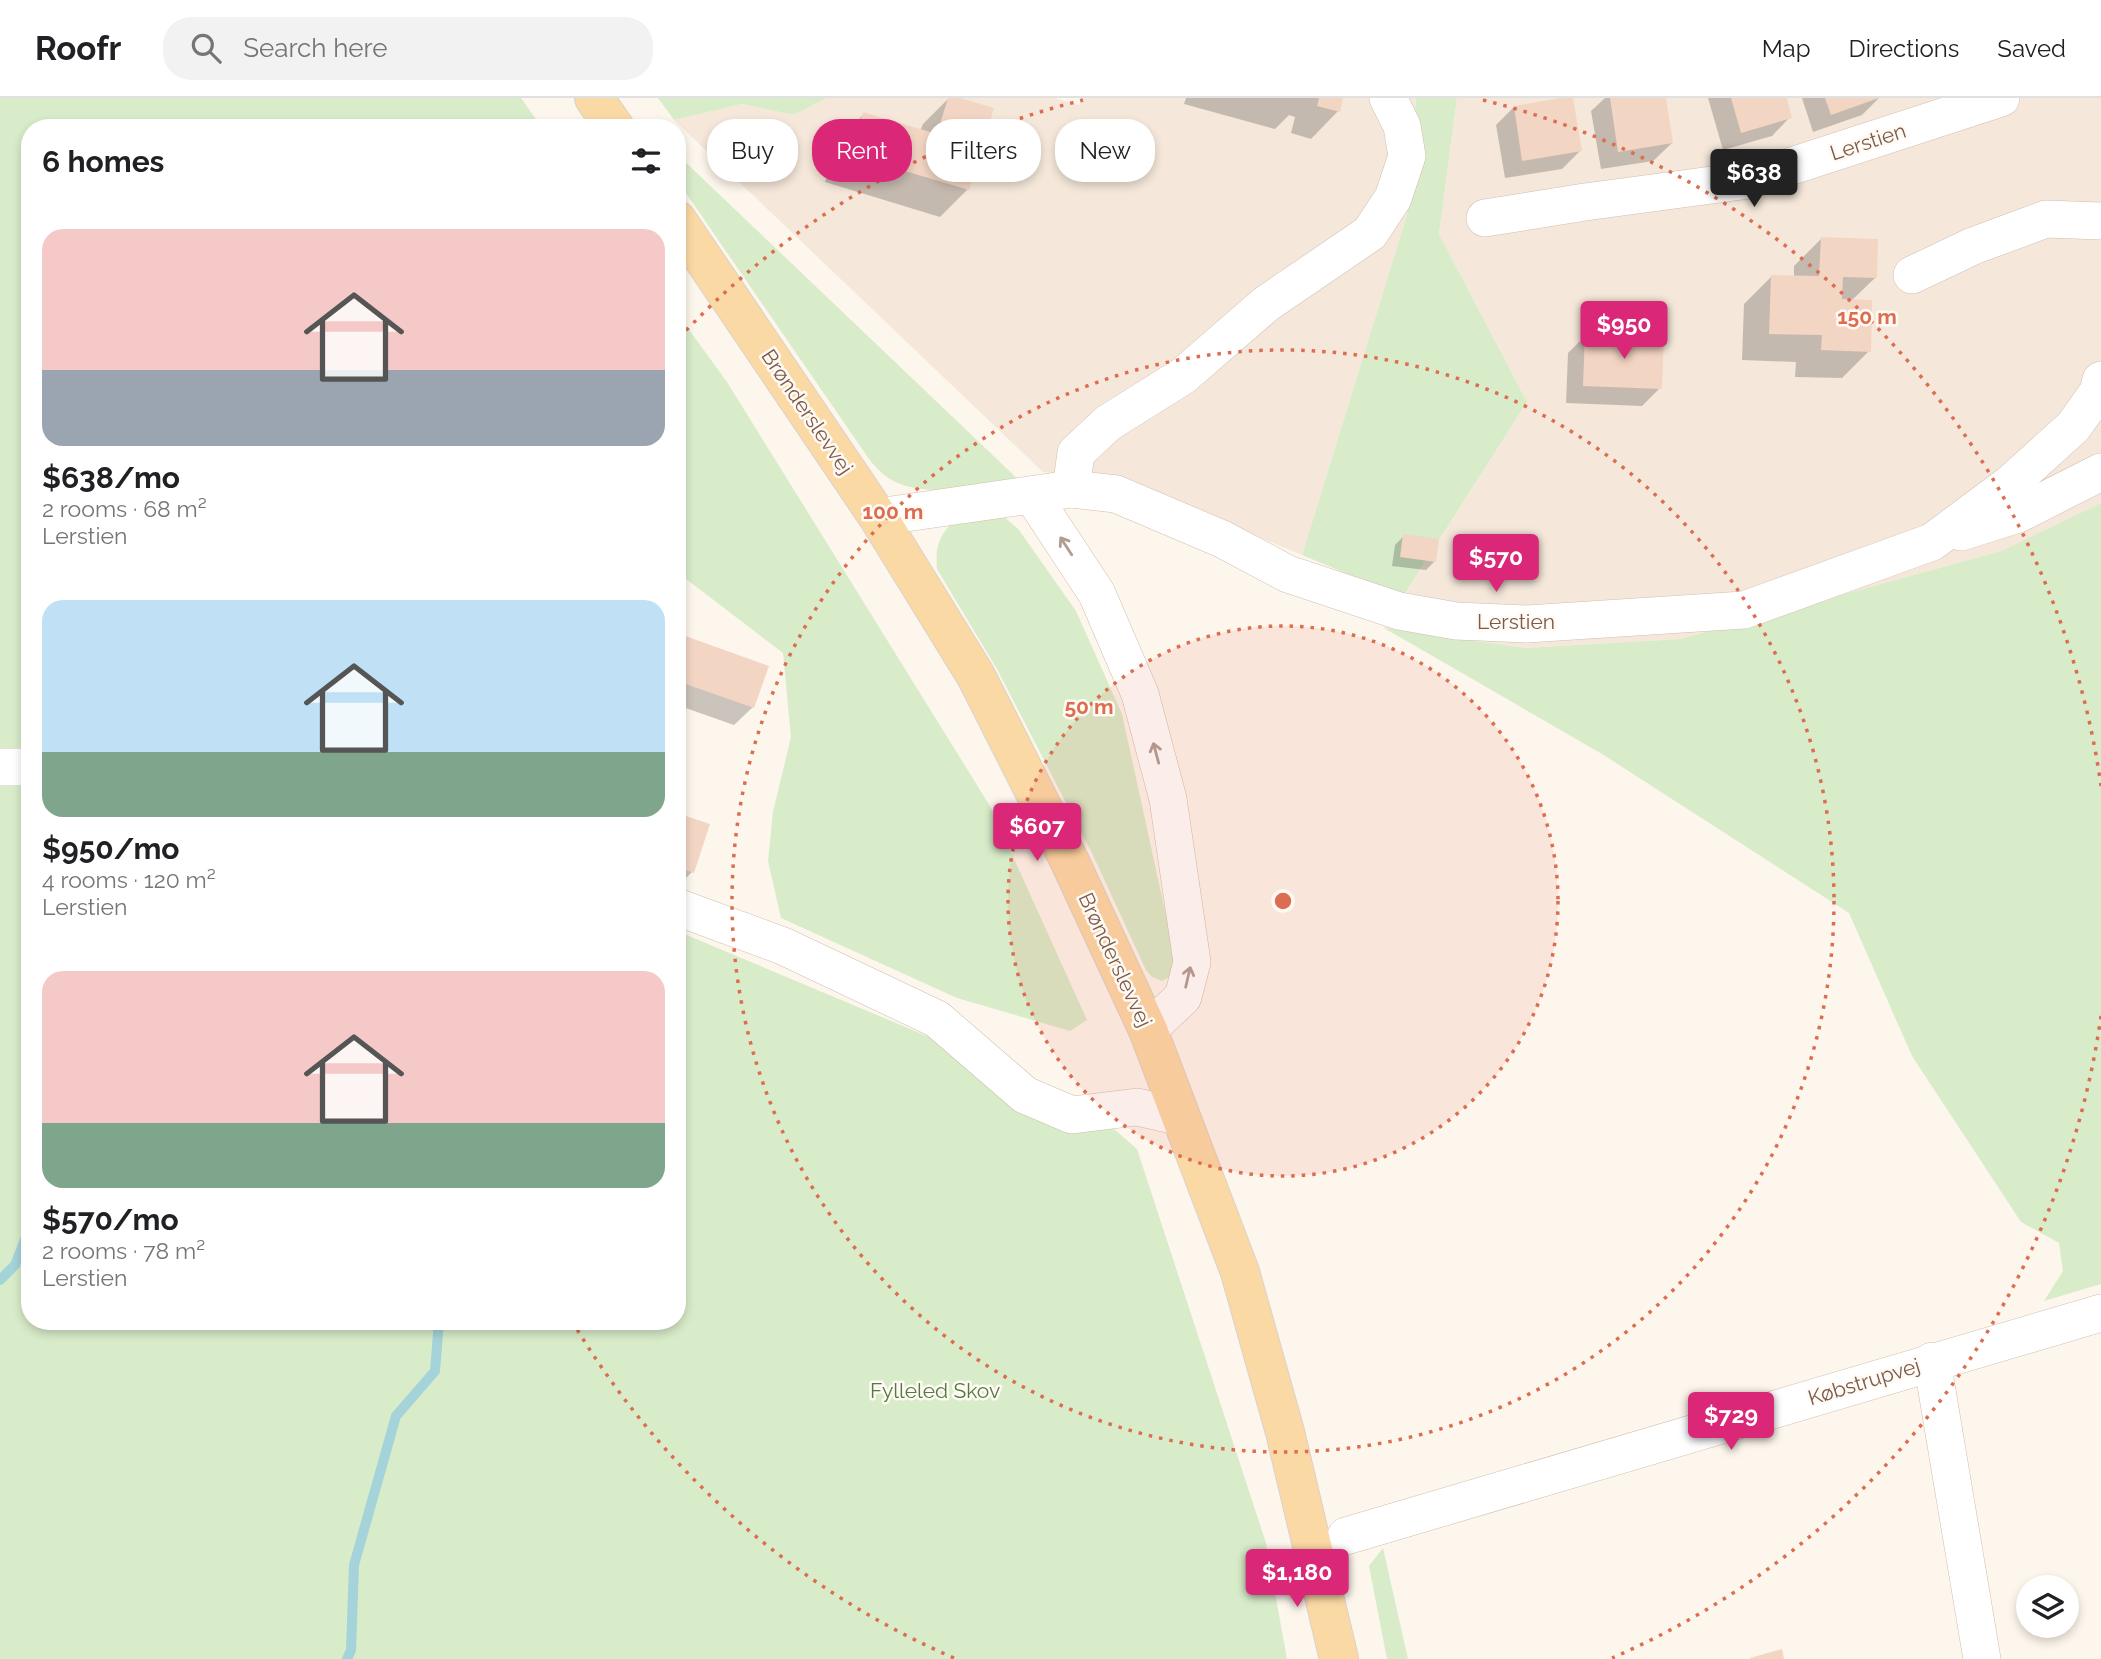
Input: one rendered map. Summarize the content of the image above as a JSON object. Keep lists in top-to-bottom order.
{
  "streets": {
    "main road": ["Brønderslevvej"],
    "street": ["Lerstien", "Købstrupvej"]
  },
  "crossings": [
    ["Lerstien", "Brønderslevvej"]
  ],
  "parks": ["Fylleled Skov"],
  "page": {
    "header": "Roofr",
    "search": "Search here",
    "nav": ["Map", "Directions", "Saved"],
    "chip": [
      "Buy",
      "Rent",
      "Filters",
      "New"
    ],
    "heading": "6 homes",
    "price": [
      "$638",
      "$950",
      "$570",
      "$607",
      "$729",
      "$1,180"
    ],
    "list": [
      {
        "name": "$638/mo",
        "note": "2 rooms · 68 m² · Lerstien"
      },
      {
        "name": "$950/mo",
        "note": "4 rooms · 120 m² · Lerstien"
      },
      {
        "name": "$570/mo",
        "note": "2 rooms · 78 m² · Lerstien"
      }
    ]
  },
  "rings": ["150 m", "100 m", "50 m"]
}
